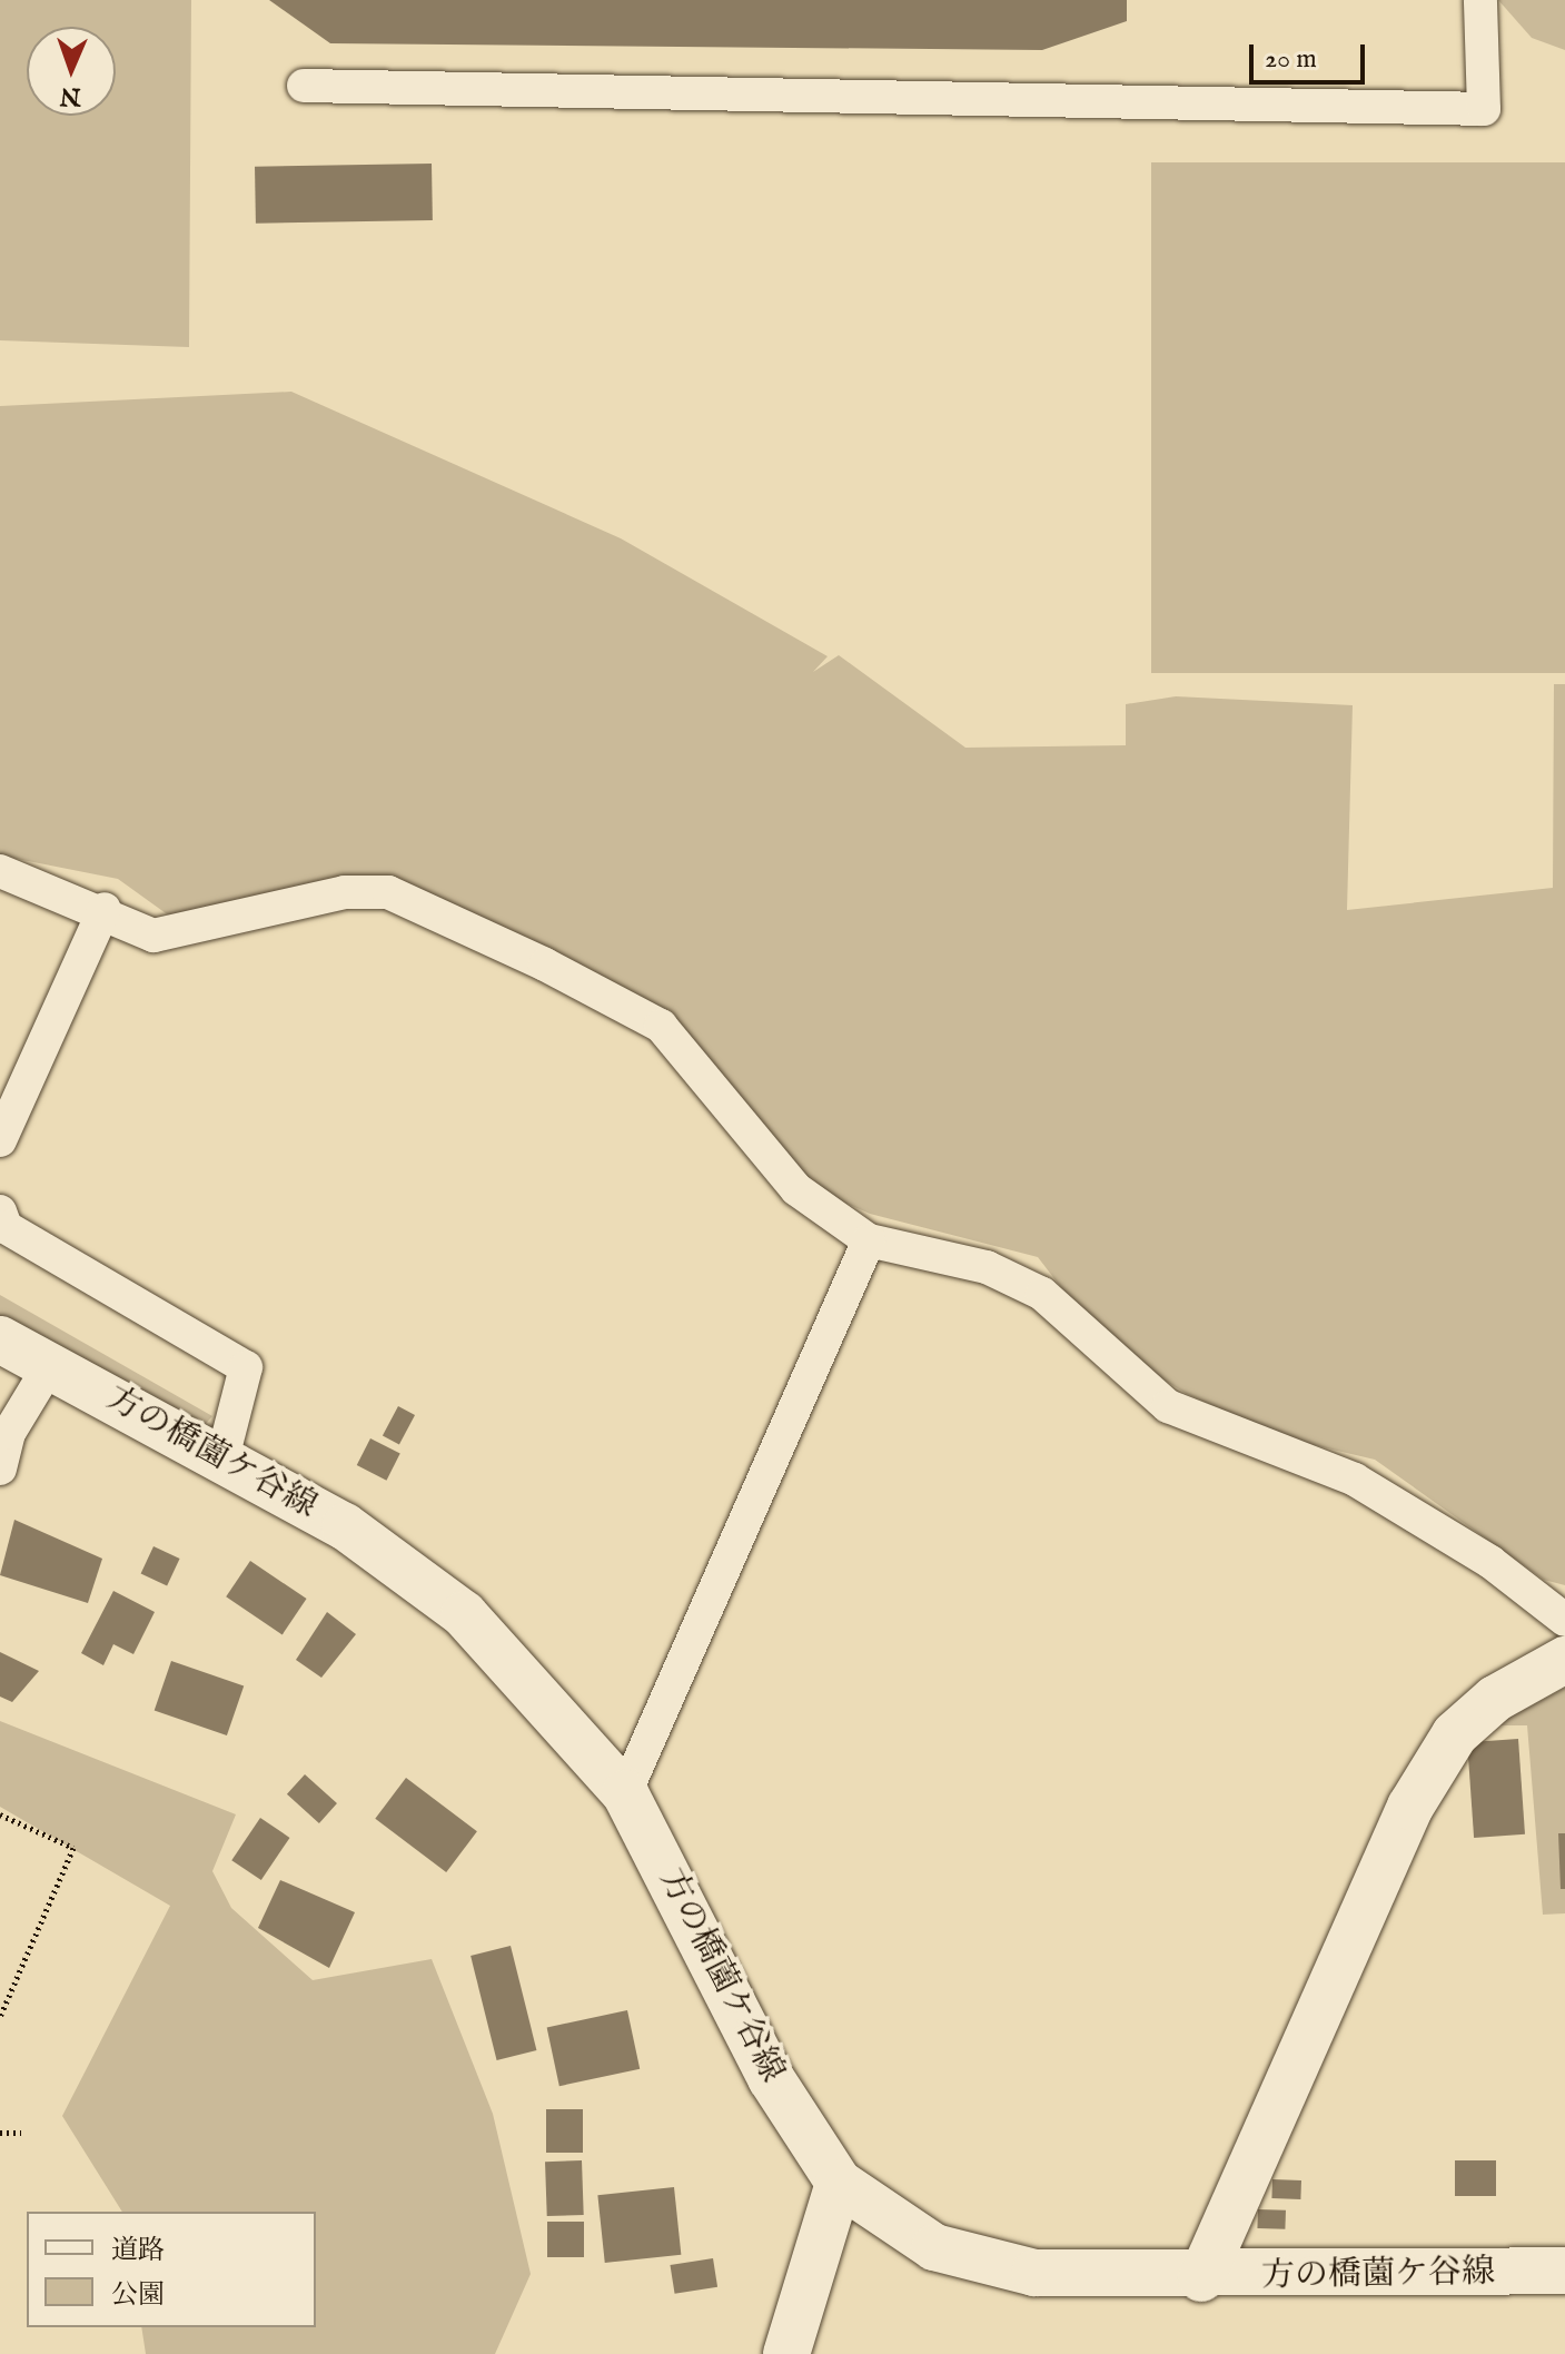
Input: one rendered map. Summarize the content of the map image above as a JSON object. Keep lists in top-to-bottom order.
{
  "streets": {
    "main road": ["方の橋薗ケ谷線"]
  },
  "legend": ["道路", "公園"],
  "scale_bar": "20 m",
  "north": "bottom"
}
